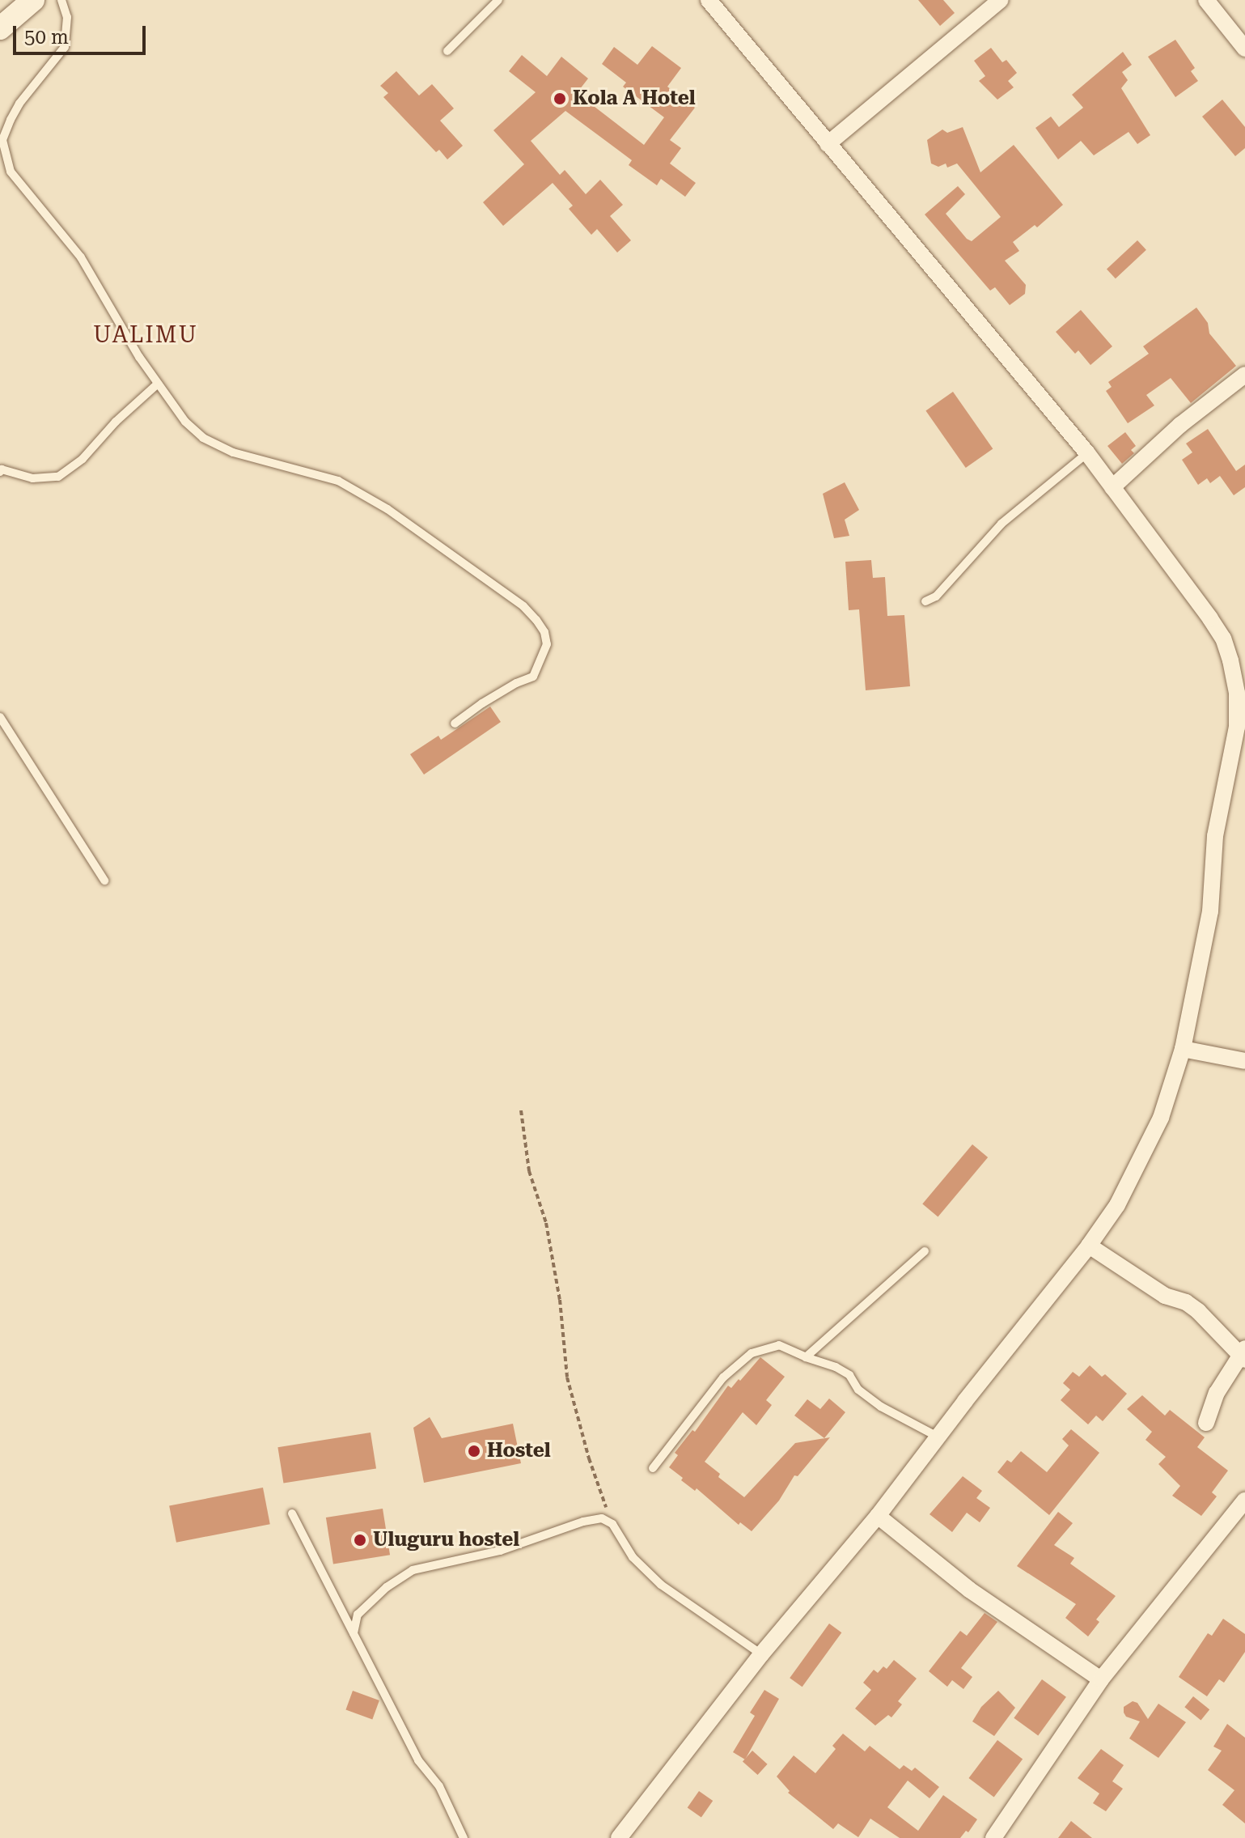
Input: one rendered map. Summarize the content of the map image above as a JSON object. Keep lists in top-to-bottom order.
{
  "districts": ["UALIMU"],
  "places": ["Kola A Hotel", "Hostel", "Uluguru hostel"],
  "scale_bar": "50 m"
}
